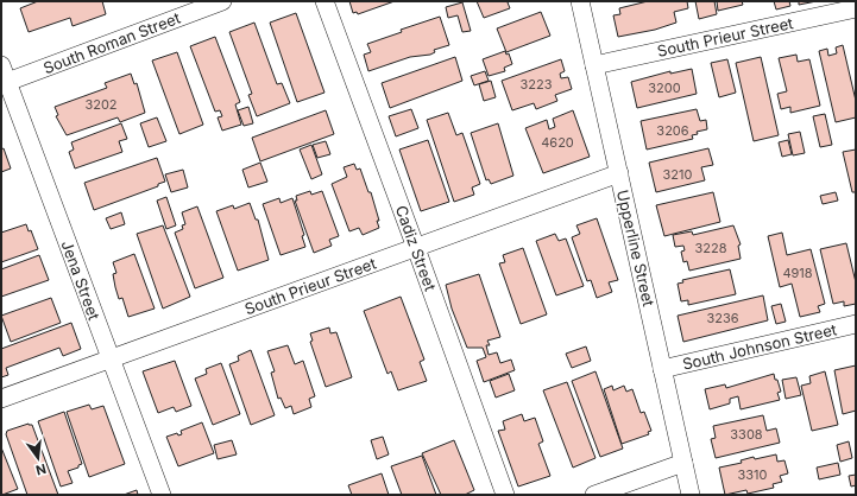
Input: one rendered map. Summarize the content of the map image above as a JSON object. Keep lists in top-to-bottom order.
{
  "streets": {
    "street": [
      "South Prieur Street",
      "South Roman Street",
      "Cadiz Street",
      "Upperline Street",
      "Jena Street",
      "South Johnson Street"
    ]
  },
  "crossings": [
    ["South Prieur Street", "Cadiz Street"],
    ["South Prieur Street", "Upperline Street"],
    ["South Prieur Street", "Jena Street"],
    ["South Roman Street", "Jena Street"],
    ["Upperline Street", "South Johnson Street"]
  ],
  "house_numbers": [
    "3223",
    "3200",
    "3202",
    "3206",
    "4620",
    "3210",
    "3228",
    "4918",
    "3236",
    "3308",
    "3310"
  ],
  "north": "bottom"
}
